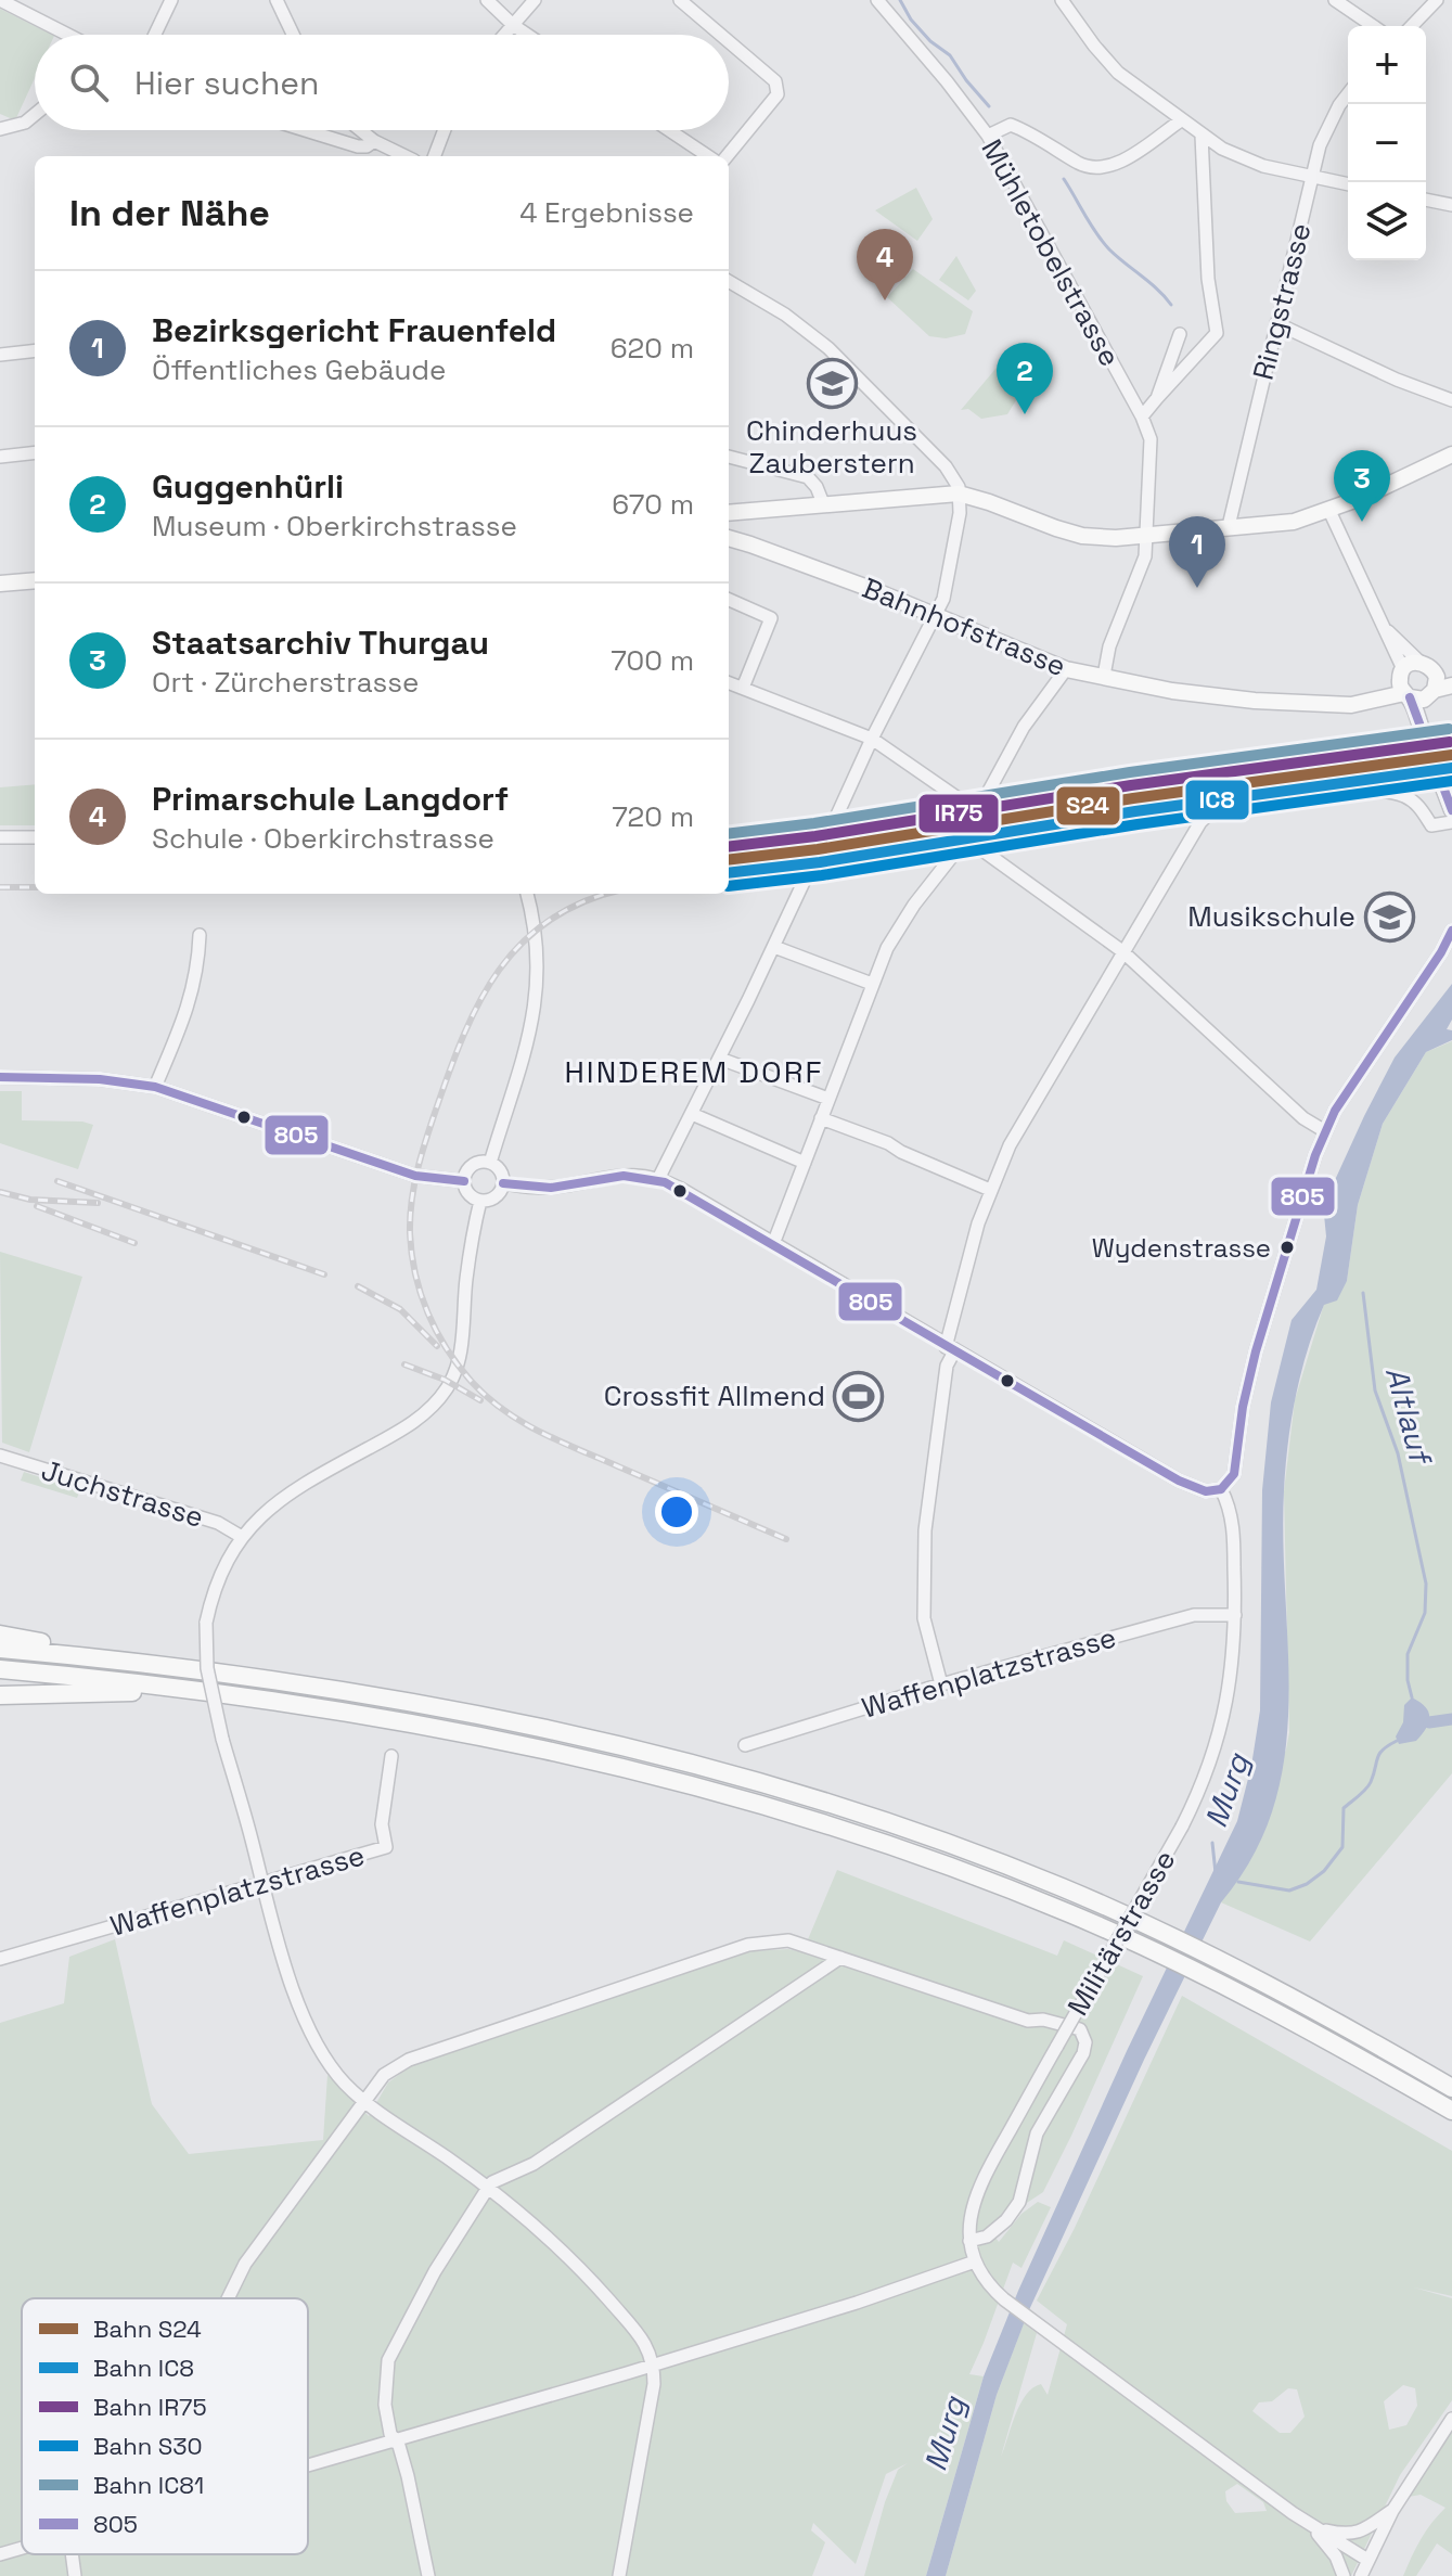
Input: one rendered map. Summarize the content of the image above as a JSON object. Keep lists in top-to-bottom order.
{
  "streets": {
    "main road": ["Bahnhofstrasse"],
    "street": [
      "Mühletobelstrasse",
      "Ringstrasse",
      "Juchstrasse",
      "Waffenplatzstrasse",
      "Militärstrasse"
    ]
  },
  "crossings": [
    ["Mühletobelstrasse", "Bahnhofstrasse"],
    ["Waffenplatzstrasse", "Militärstrasse"]
  ],
  "districts": ["HINDEREM DORF"],
  "water": ["Altlauf", "Murg"],
  "places": {
    "school or university": ["Chinderhuus Zauberstern", "Musikschule"],
    "other": ["Wydenstrasse"],
    "sports": ["Crossfit Allmend"]
  },
  "lines": [
    "transit line 805",
    "rail line IC81",
    "rail line IR75",
    "rail line S24",
    "rail line IC8",
    "rail line S30"
  ],
  "legend": [
    "Bahn S24",
    "Bahn IC8",
    "Bahn IR75",
    "Bahn S30",
    "Bahn IC81",
    "805"
  ],
  "page": {
    "map_buttons": ["+", "−"],
    "search": "Hier suchen",
    "heading": ["In der Nähe", "4 Ergebnisse"],
    "pins": [
      "4",
      "2",
      "3",
      "1"
    ],
    "list": [
      {
        "mark": "1",
        "name": "Bezirksgericht Frauenfeld",
        "note": "Öffentliches Gebäude",
        "value": "620 m"
      },
      {
        "mark": "2",
        "name": "Guggenhürli",
        "note": "Museum · Oberkirchstrasse",
        "value": "670 m"
      },
      {
        "mark": "3",
        "name": "Staatsarchiv Thurgau",
        "note": "Ort · Zürcherstrasse",
        "value": "700 m"
      },
      {
        "mark": "4",
        "name": "Primarschule Langdorf",
        "note": "Schule · Oberkirchstrasse",
        "value": "720 m"
      }
    ]
  }
}
